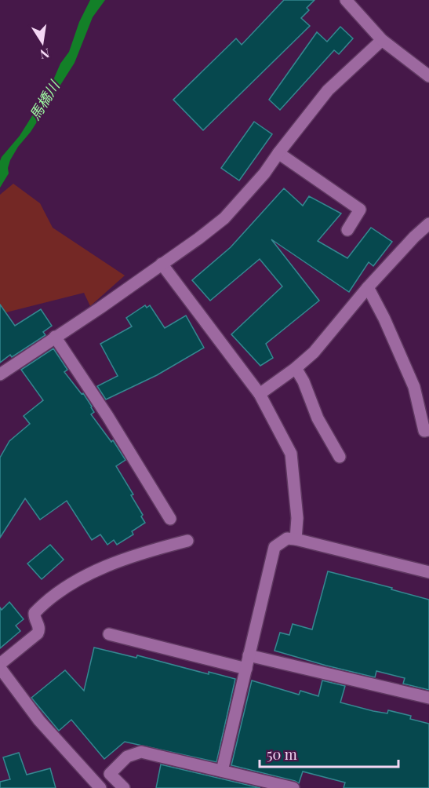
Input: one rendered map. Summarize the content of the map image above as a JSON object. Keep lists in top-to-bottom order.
{
  "water": ["馬橋川"],
  "scale_bar": "50 m",
  "north": "bottom"
}
